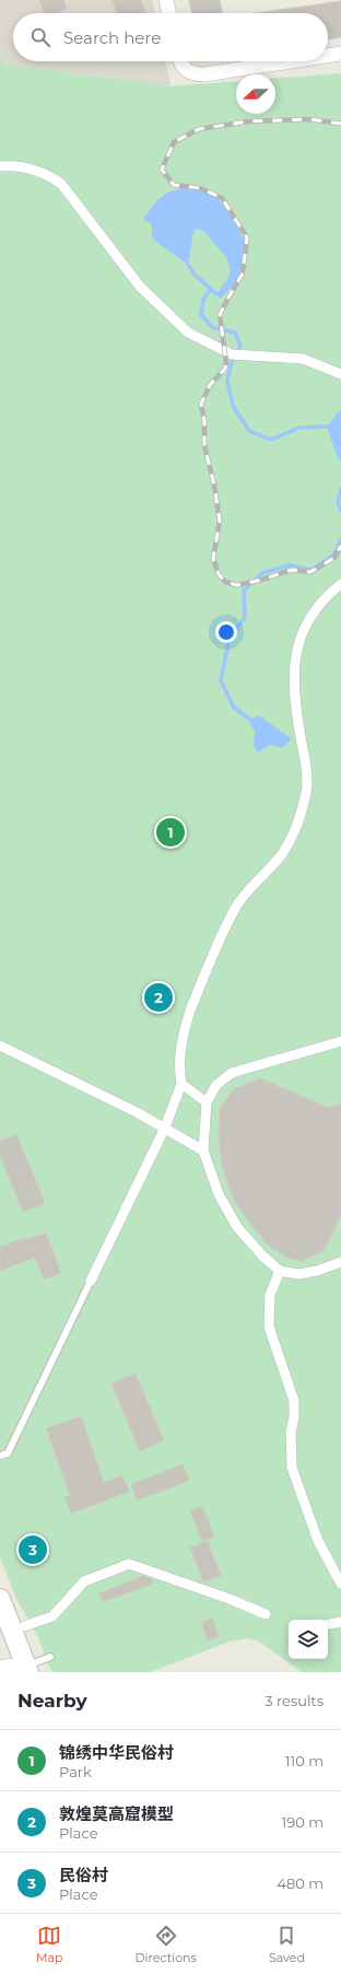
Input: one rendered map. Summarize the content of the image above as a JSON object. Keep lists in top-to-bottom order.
{
  "north": "left",
  "page": {
    "search": "Search here",
    "pins": ["1", "2", "3"],
    "heading": ["Nearby", "3 results"],
    "list": [
      {
        "mark": "1",
        "name": "锦绣中华民俗村",
        "note": "Park",
        "value": "110 m"
      },
      {
        "mark": "2",
        "name": "敦煌莫高窟模型",
        "note": "Place",
        "value": "190 m"
      },
      {
        "mark": "3",
        "name": "民俗村",
        "note": "Place",
        "value": "480 m"
      }
    ],
    "nav": ["Map", "Directions", "Saved"]
  }
}
